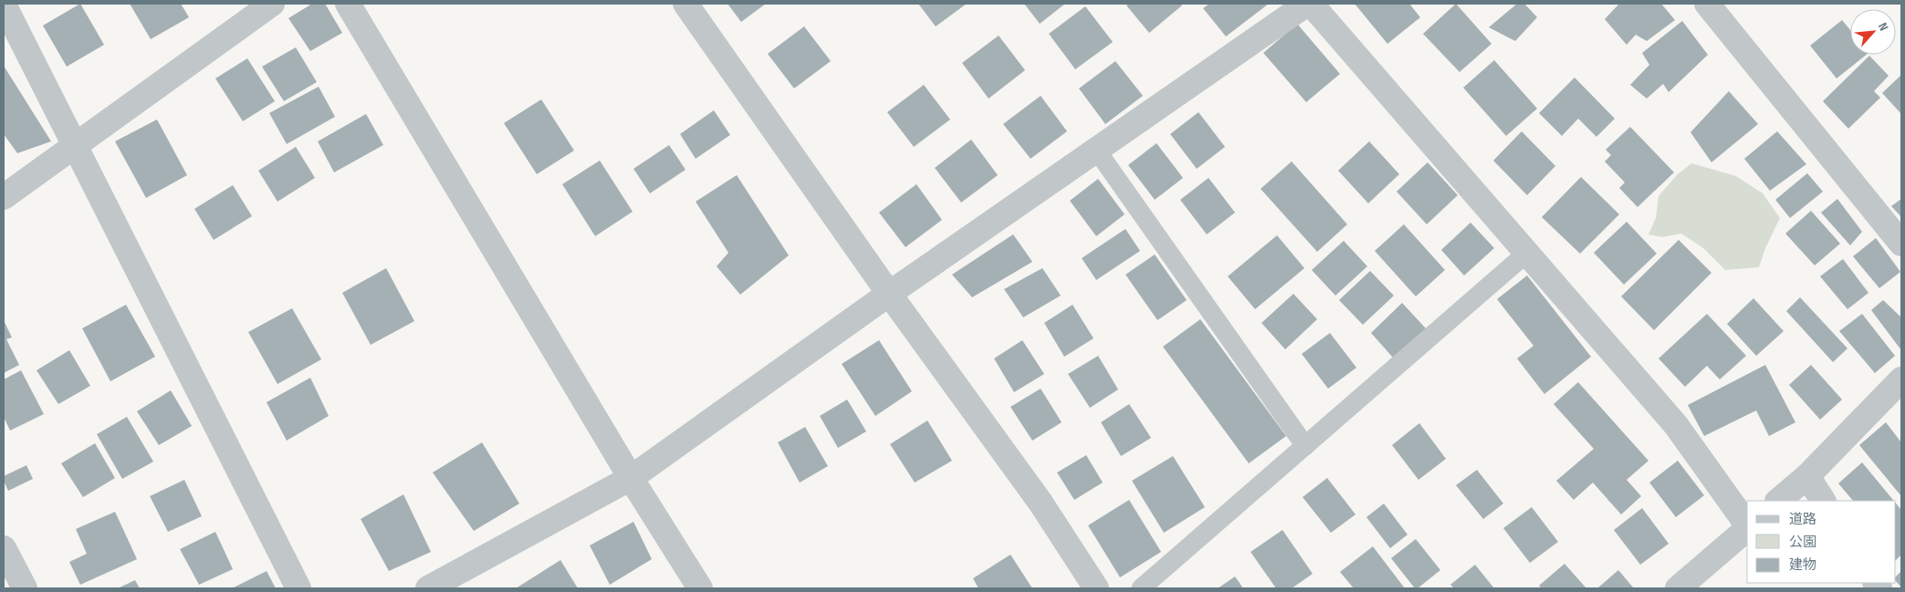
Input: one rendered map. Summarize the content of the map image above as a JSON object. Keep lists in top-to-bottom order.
{
  "legend": ["道路", "公園", "建物"],
  "north": "top right"
}
